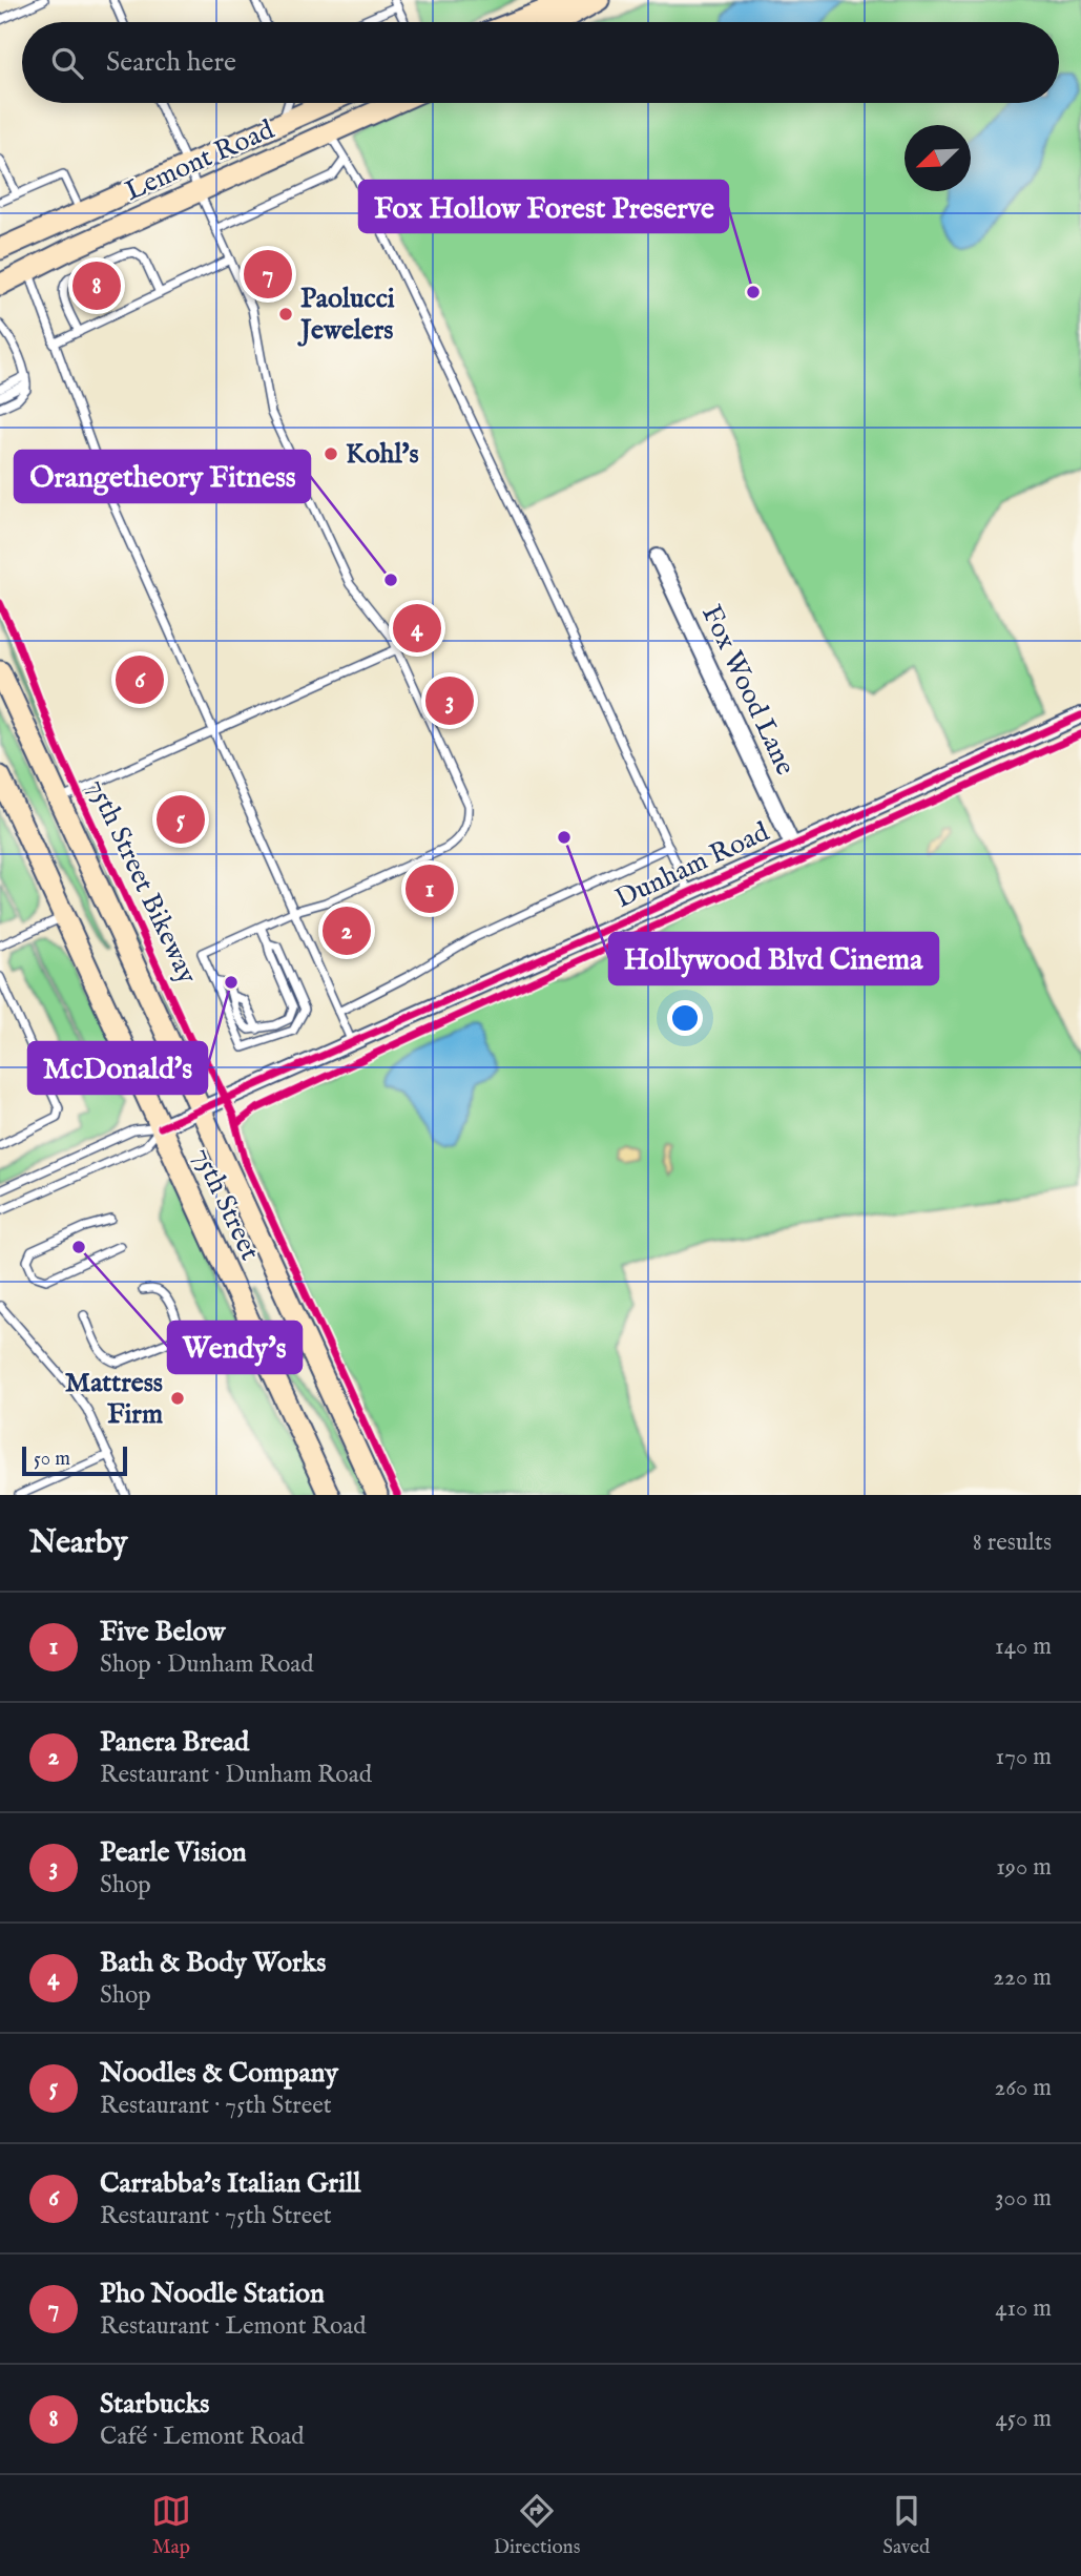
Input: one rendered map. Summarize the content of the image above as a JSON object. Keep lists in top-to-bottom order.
{
  "streets": {
    "main road": ["Lemont Road", "75th Street"],
    "street": ["Fox Wood Lane", "Dunham Road"],
    "cycle path": ["75th Street Bikeway"]
  },
  "crossings": [
    ["Fox Wood Lane", "Dunham Road"],
    ["Dunham Road", "75th Street"]
  ],
  "places": [
    "Fox Hollow Forest Preserve",
    "Paolucci Jewelers",
    "Kohl's",
    "Orangetheory Fitness",
    "Hollywood Blvd Cinema",
    "McDonald's",
    "Wendy's",
    "Mattress Firm"
  ],
  "scale_bar": "50 m",
  "north": "bottom left",
  "page": {
    "search": "Search here",
    "pins": [
      "7",
      "8",
      "4",
      "6",
      "3",
      "5",
      "1",
      "2"
    ],
    "scale": "50 m",
    "heading": ["Nearby", "8 results"],
    "list": [
      {
        "mark": "1",
        "name": "Five Below",
        "note": "Shop · Dunham Road",
        "value": "140 m"
      },
      {
        "mark": "2",
        "name": "Panera Bread",
        "note": "Restaurant · Dunham Road",
        "value": "170 m"
      },
      {
        "mark": "3",
        "name": "Pearle Vision",
        "note": "Shop",
        "value": "190 m"
      },
      {
        "mark": "4",
        "name": "Bath & Body Works",
        "note": "Shop",
        "value": "220 m"
      },
      {
        "mark": "5",
        "name": "Noodles & Company",
        "note": "Restaurant · 75th Street",
        "value": "260 m"
      },
      {
        "mark": "6",
        "name": "Carrabba's Italian Grill",
        "note": "Restaurant · 75th Street",
        "value": "300 m"
      },
      {
        "mark": "7",
        "name": "Pho Noodle Station",
        "note": "Restaurant · Lemont Road",
        "value": "410 m"
      },
      {
        "mark": "8",
        "name": "Starbucks",
        "note": "Café · Lemont Road",
        "value": "450 m"
      }
    ],
    "nav": ["Map", "Directions", "Saved"]
  }
}
